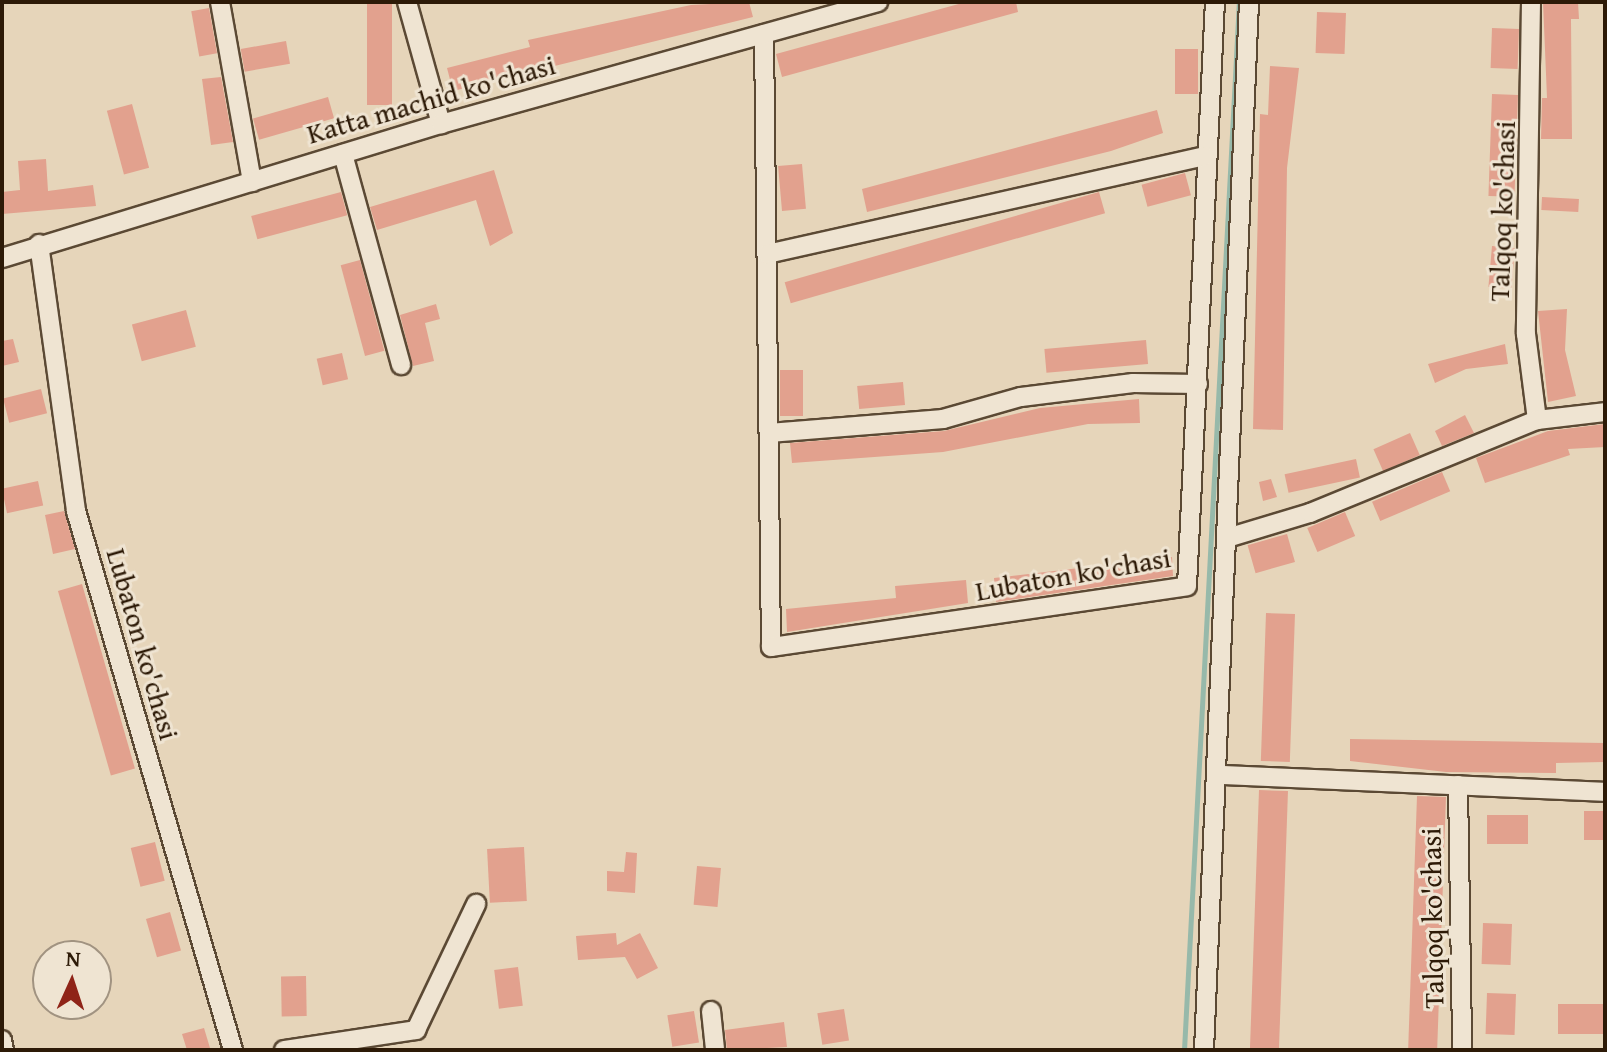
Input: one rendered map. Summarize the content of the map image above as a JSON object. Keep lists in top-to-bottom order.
{
  "streets": {
    "street": ["Katta machid ko'chasi", "Talqoq ko'chasi", "Lubaton ko'chasi"]
  },
  "crossings": [
    ["Katta machid ko'chasi", "Lubaton ko'chasi"]
  ],
  "north": "top"
}
